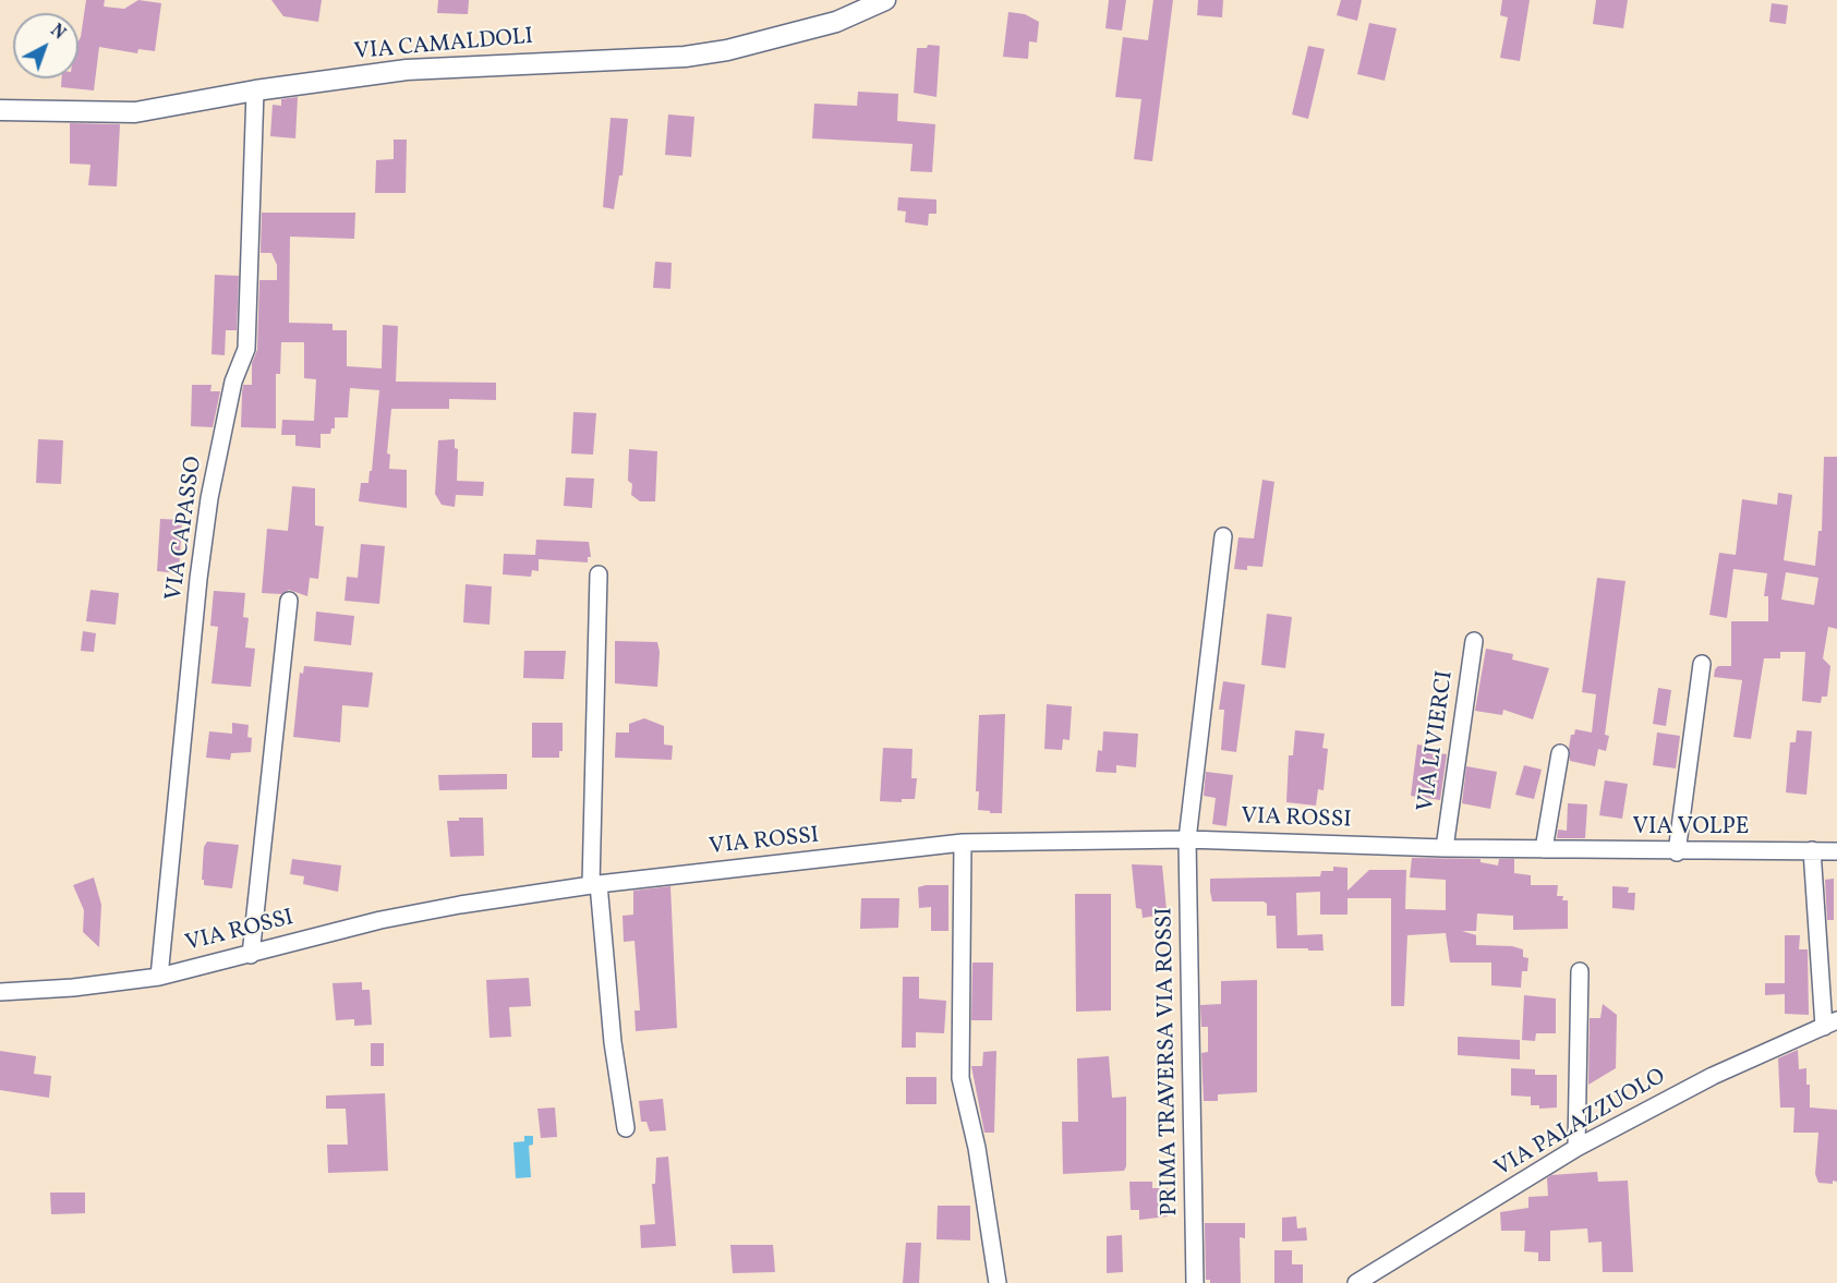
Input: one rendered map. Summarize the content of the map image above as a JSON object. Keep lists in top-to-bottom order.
{
  "streets": {
    "street": [
      "VIA CAMALDOLI",
      "VIA CAPASSO",
      "VIA LIVIERCI",
      "VIA ROSSI",
      "VIA VOLPE",
      "PRIMA TRAVERSA VIA ROSSI",
      "VIA PALAZZUOLO"
    ]
  },
  "crossings": [
    ["VIA CAMALDOLI", "VIA CAPASSO"],
    ["VIA CAPASSO", "VIA ROSSI"],
    ["VIA LIVIERCI", "VIA ROSSI"],
    ["VIA ROSSI", "VIA VOLPE"],
    ["VIA ROSSI", "PRIMA TRAVERSA VIA ROSSI"]
  ],
  "north": "top right"
}
